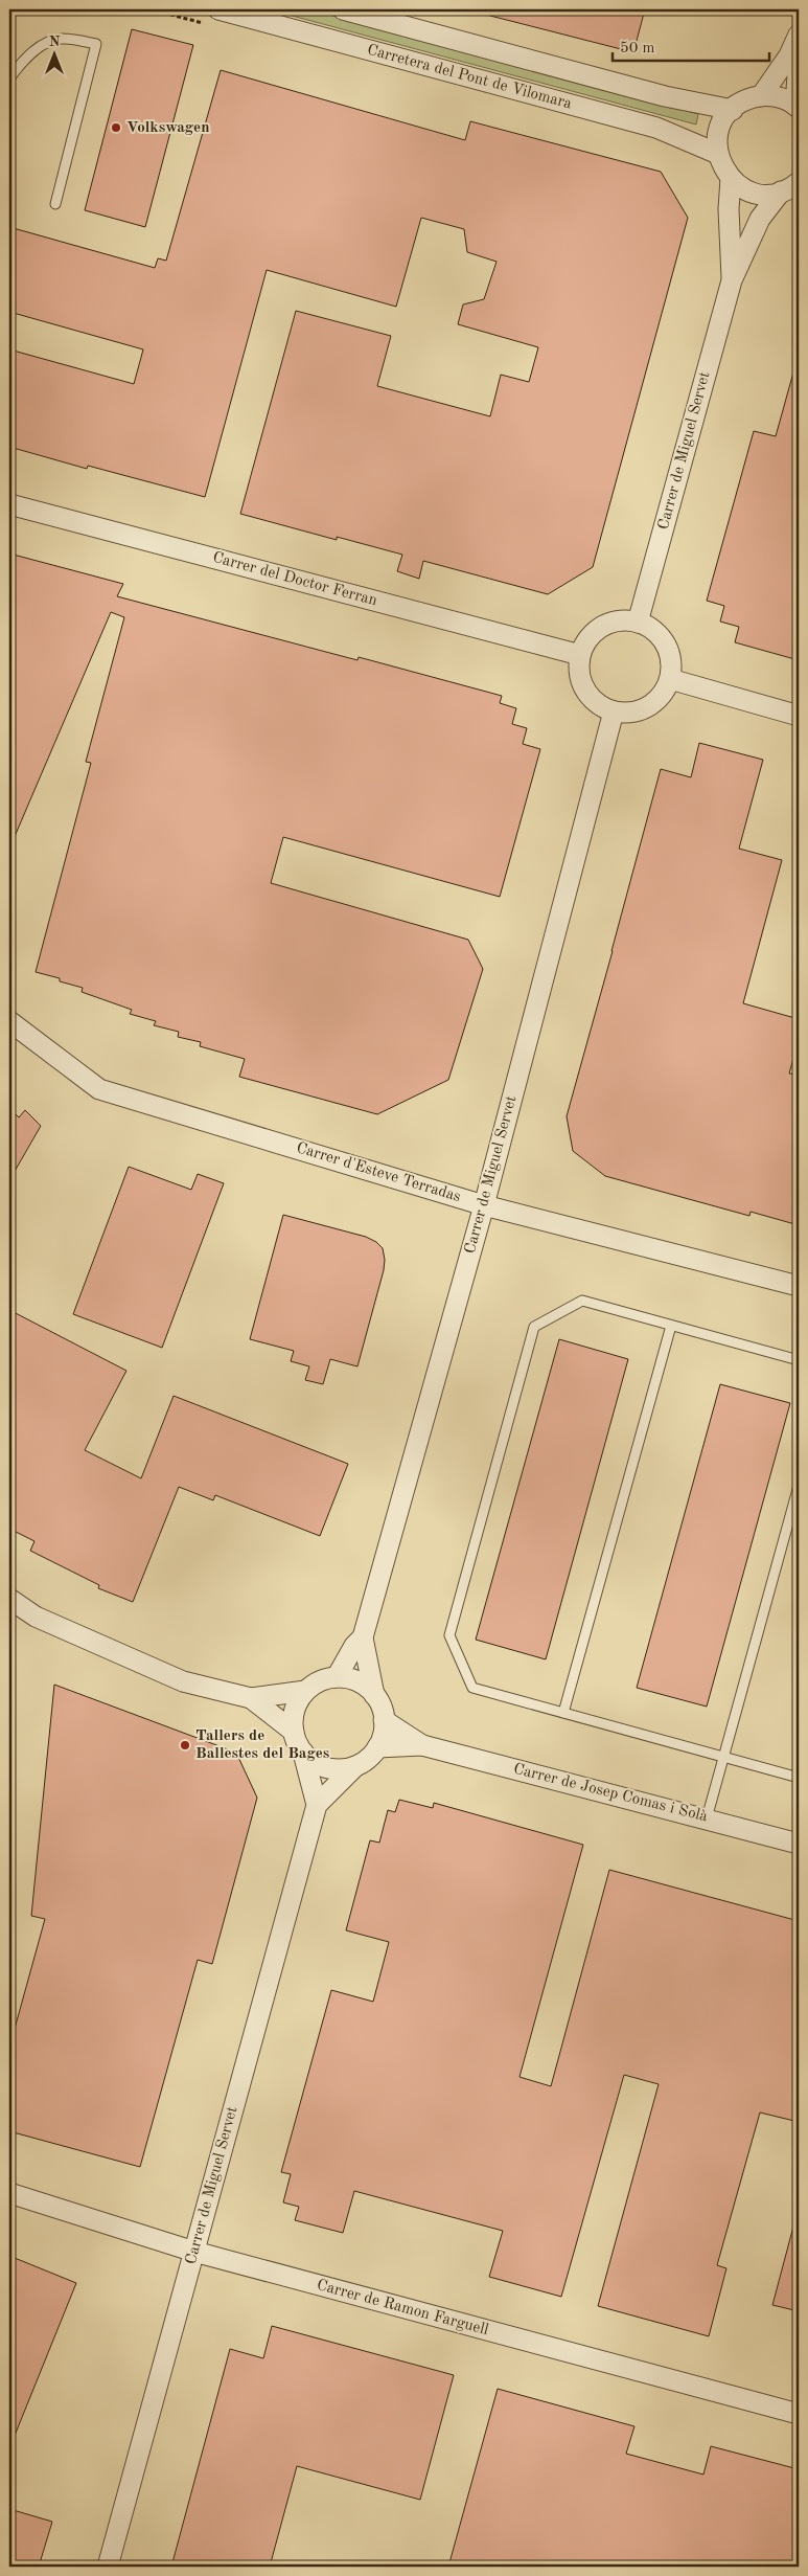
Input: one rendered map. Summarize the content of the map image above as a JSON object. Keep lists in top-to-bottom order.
{
  "streets": {
    "street": [
      "Carretera del Pont de Vilomara",
      "Carrer de Miguel Servet",
      "Carrer del Doctor Ferran",
      "Carrer d'Esteve Terradas",
      "Carrer de Josep Comas i Solà",
      "Carrer de Ramon Farguell"
    ]
  },
  "crossings": [
    ["Carrer de Miguel Servet", "Carrer del Doctor Ferran"],
    ["Carrer de Miguel Servet", "Carrer d'Esteve Terradas"],
    ["Carrer de Miguel Servet", "Carrer de Josep Comas i Solà"],
    ["Carrer de Miguel Servet", "Carrer de Ramon Farguell"]
  ],
  "places": ["Volkswagen", "Tallers de Ballestes del Bages"],
  "scale_bar": "50 m",
  "north": "top"
}
